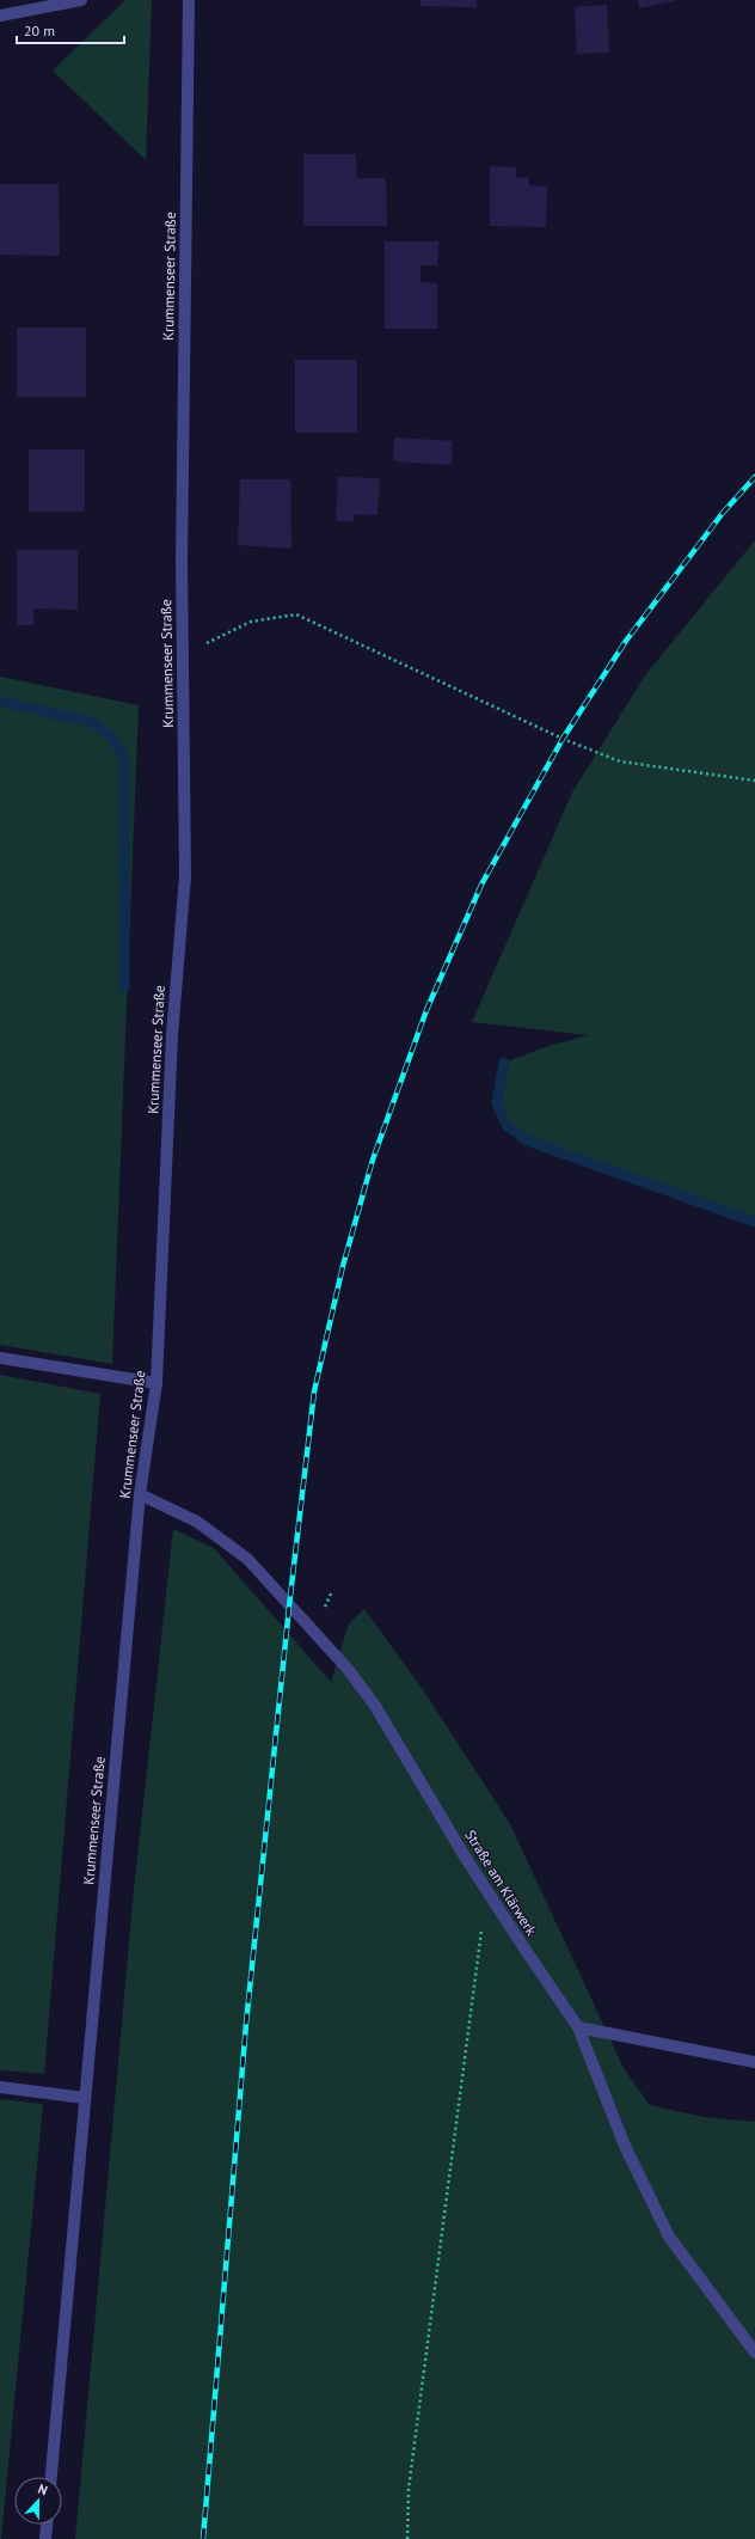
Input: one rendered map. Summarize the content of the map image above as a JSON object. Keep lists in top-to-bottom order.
{
  "streets": {
    "street": ["Krummenseer Straße", "Straße am Klärwerk"]
  },
  "crossings": [
    ["Krummenseer Straße", "Straße am Klärwerk"]
  ],
  "scale_bar": "20 m",
  "north": "top"
}
